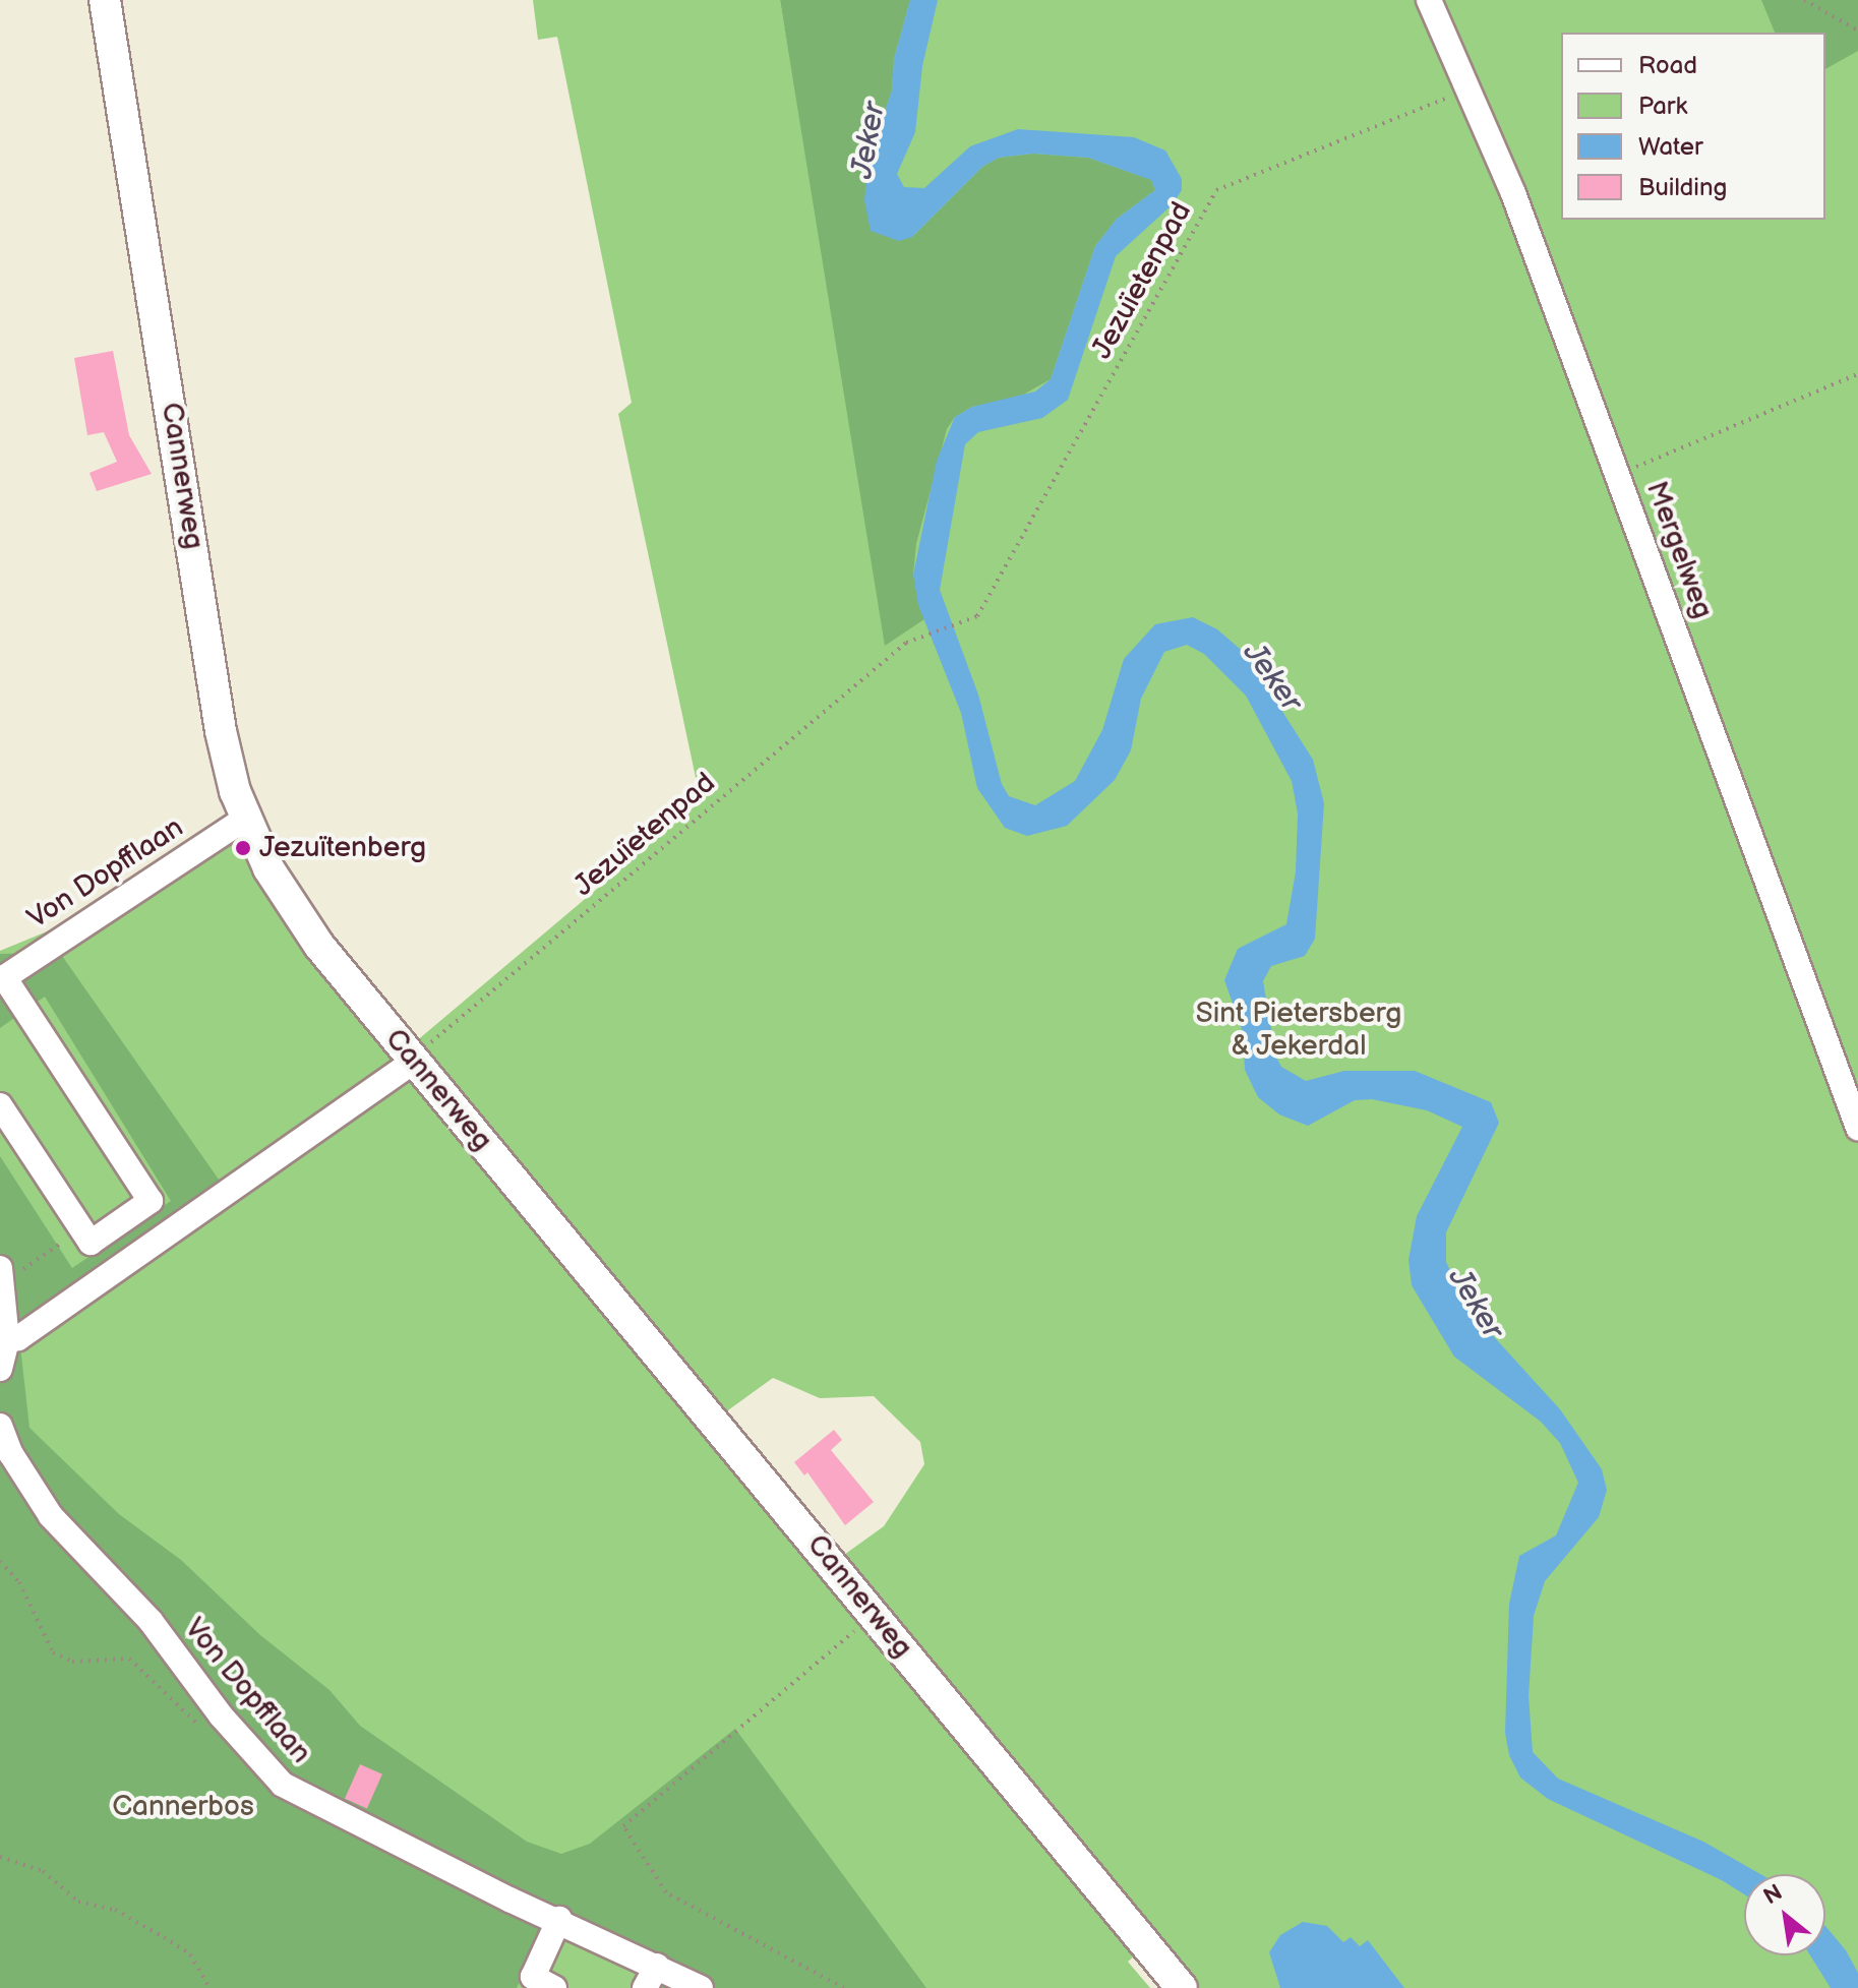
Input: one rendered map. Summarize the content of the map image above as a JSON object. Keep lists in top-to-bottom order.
{
  "streets": {
    "main road": ["Cannerweg"],
    "street": ["Mergelweg", "Von Dopfflaan"],
    "path": ["Jezuïetenpad"]
  },
  "crossings": [
    ["Jezuïetenpad", "Cannerweg"],
    ["Jezuïetenpad", "Mergelweg"],
    ["Cannerweg", "Von Dopfflaan"]
  ],
  "water": ["Jeker"],
  "parks": ["Sint Pietersberg & Jekerdal", "Cannerbos"],
  "places": ["Jezuïtenberg"],
  "legend": [
    "Road",
    "Park",
    "Water",
    "Building"
  ],
  "north": "top left"
}
